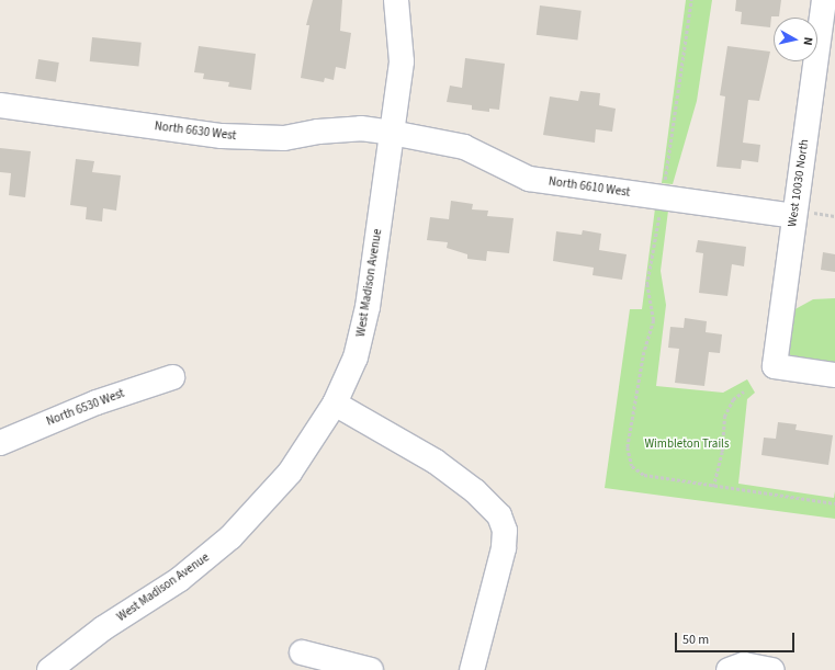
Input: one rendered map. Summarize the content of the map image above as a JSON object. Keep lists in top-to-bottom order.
{
  "streets": {
    "street": [
      "North 6630 West",
      "West 10030 North",
      "North 6610 West",
      "West Madison Avenue",
      "North 6530 West"
    ]
  },
  "crossings": [
    ["North 6630 West", "North 6610 West"],
    ["North 6630 West", "West Madison Avenue"],
    ["West 10030 North", "North 6610 West"],
    ["North 6610 West", "West Madison Avenue"]
  ],
  "parks": ["Wimbleton Trails"],
  "scale_bar": "50 m",
  "north": "right"
}
